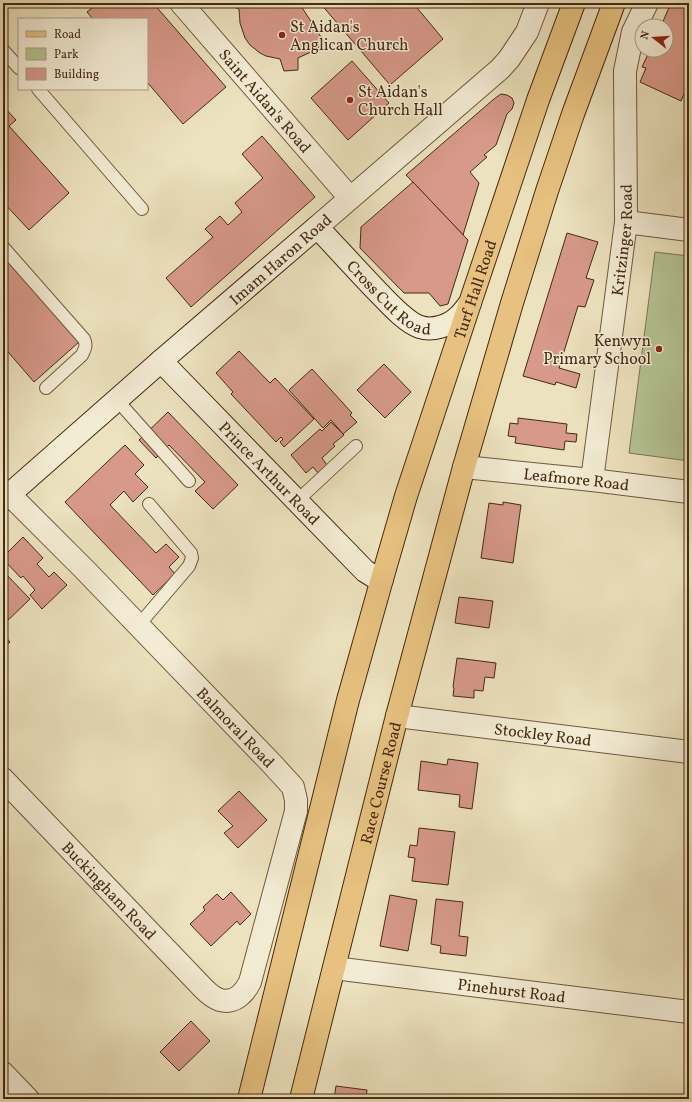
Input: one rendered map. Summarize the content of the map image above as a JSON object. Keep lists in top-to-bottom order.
{
  "streets": {
    "main road": ["Turf Hall Road", "Race Course Road"],
    "street": [
      "Saint Aidan's Road",
      "Kritzinger Road",
      "Imam Haron Road",
      "Cross Cut Road",
      "Prince Arthur Road",
      "Leafmore Road",
      "Balmoral Road",
      "Stockley Road",
      "Buckingham Road",
      "Pinehurst Road"
    ]
  },
  "crossings": [
    ["Saint Aidan's Road", "Imam Haron Road"],
    ["Kritzinger Road", "Leafmore Road"],
    ["Imam Haron Road", "Cross Cut Road"],
    ["Imam Haron Road", "Prince Arthur Road"],
    ["Imam Haron Road", "Balmoral Road"],
    ["Turf Hall Road", "Cross Cut Road"],
    ["Turf Hall Road", "Prince Arthur Road"],
    ["Leafmore Road", "Race Course Road"],
    ["Balmoral Road", "Buckingham Road"],
    ["Stockley Road", "Race Course Road"],
    ["Race Course Road", "Pinehurst Road"]
  ],
  "places": ["St Aidan's Anglican Church", "St Aidan's Church Hall", "Kenwyn Primary School"],
  "legend": ["Road", "Park", "Building"],
  "north": "left"
}
